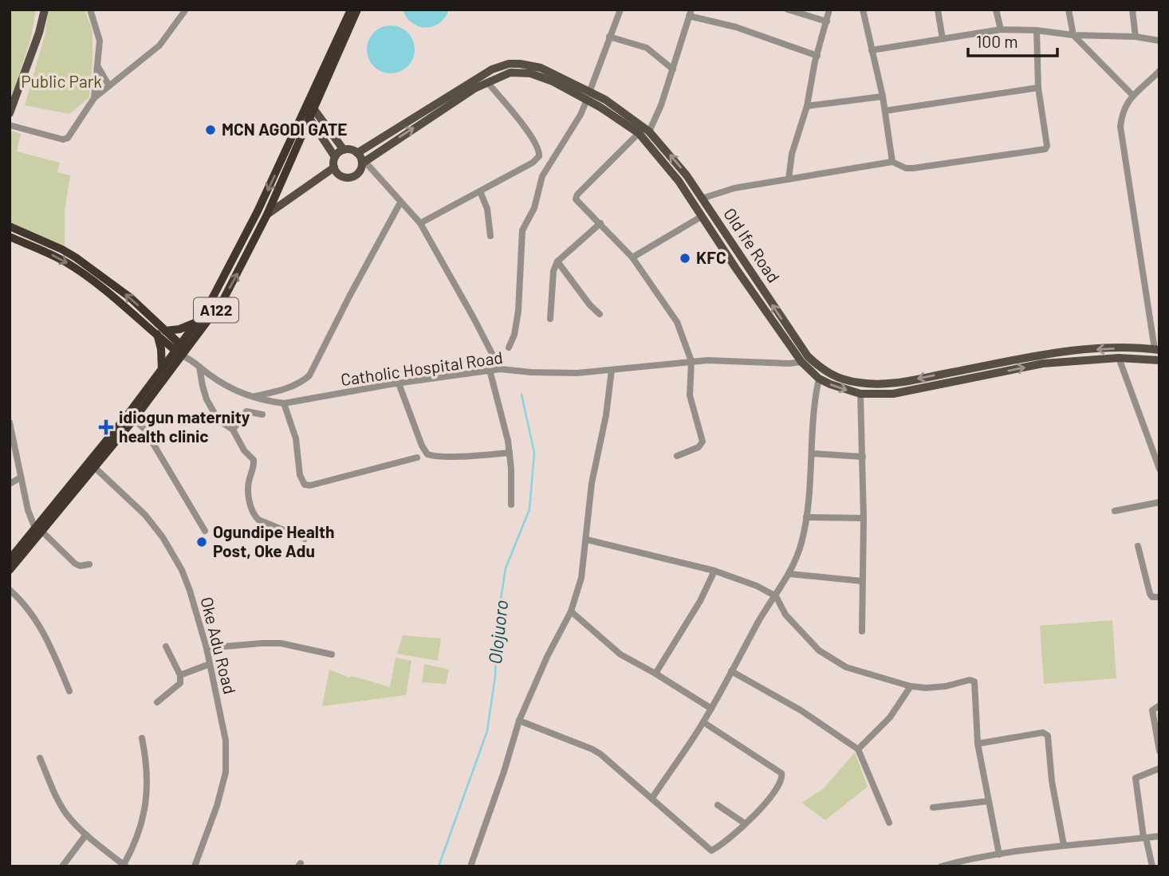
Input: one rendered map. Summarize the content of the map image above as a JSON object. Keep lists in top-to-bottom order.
{
  "streets": {
    "highway": ["A122"],
    "main road": ["Old Ife Road"],
    "street": ["Catholic Hospital Road", "Oke Adu Road"]
  },
  "crossings": [
    ["Old Ife Road", "Catholic Hospital Road"],
    ["A122", "Catholic Hospital Road"],
    ["A122", "Oke Adu Road"]
  ],
  "water": ["Olojuoro"],
  "parks": ["Public Park"],
  "places": {
    "other": ["MCN AGODI GATE", "KFC", "Ogundipe Health Post, Oke Adu"],
    "health": ["idiogun maternity health clinic"]
  },
  "scale_bar": "100 m"
}
